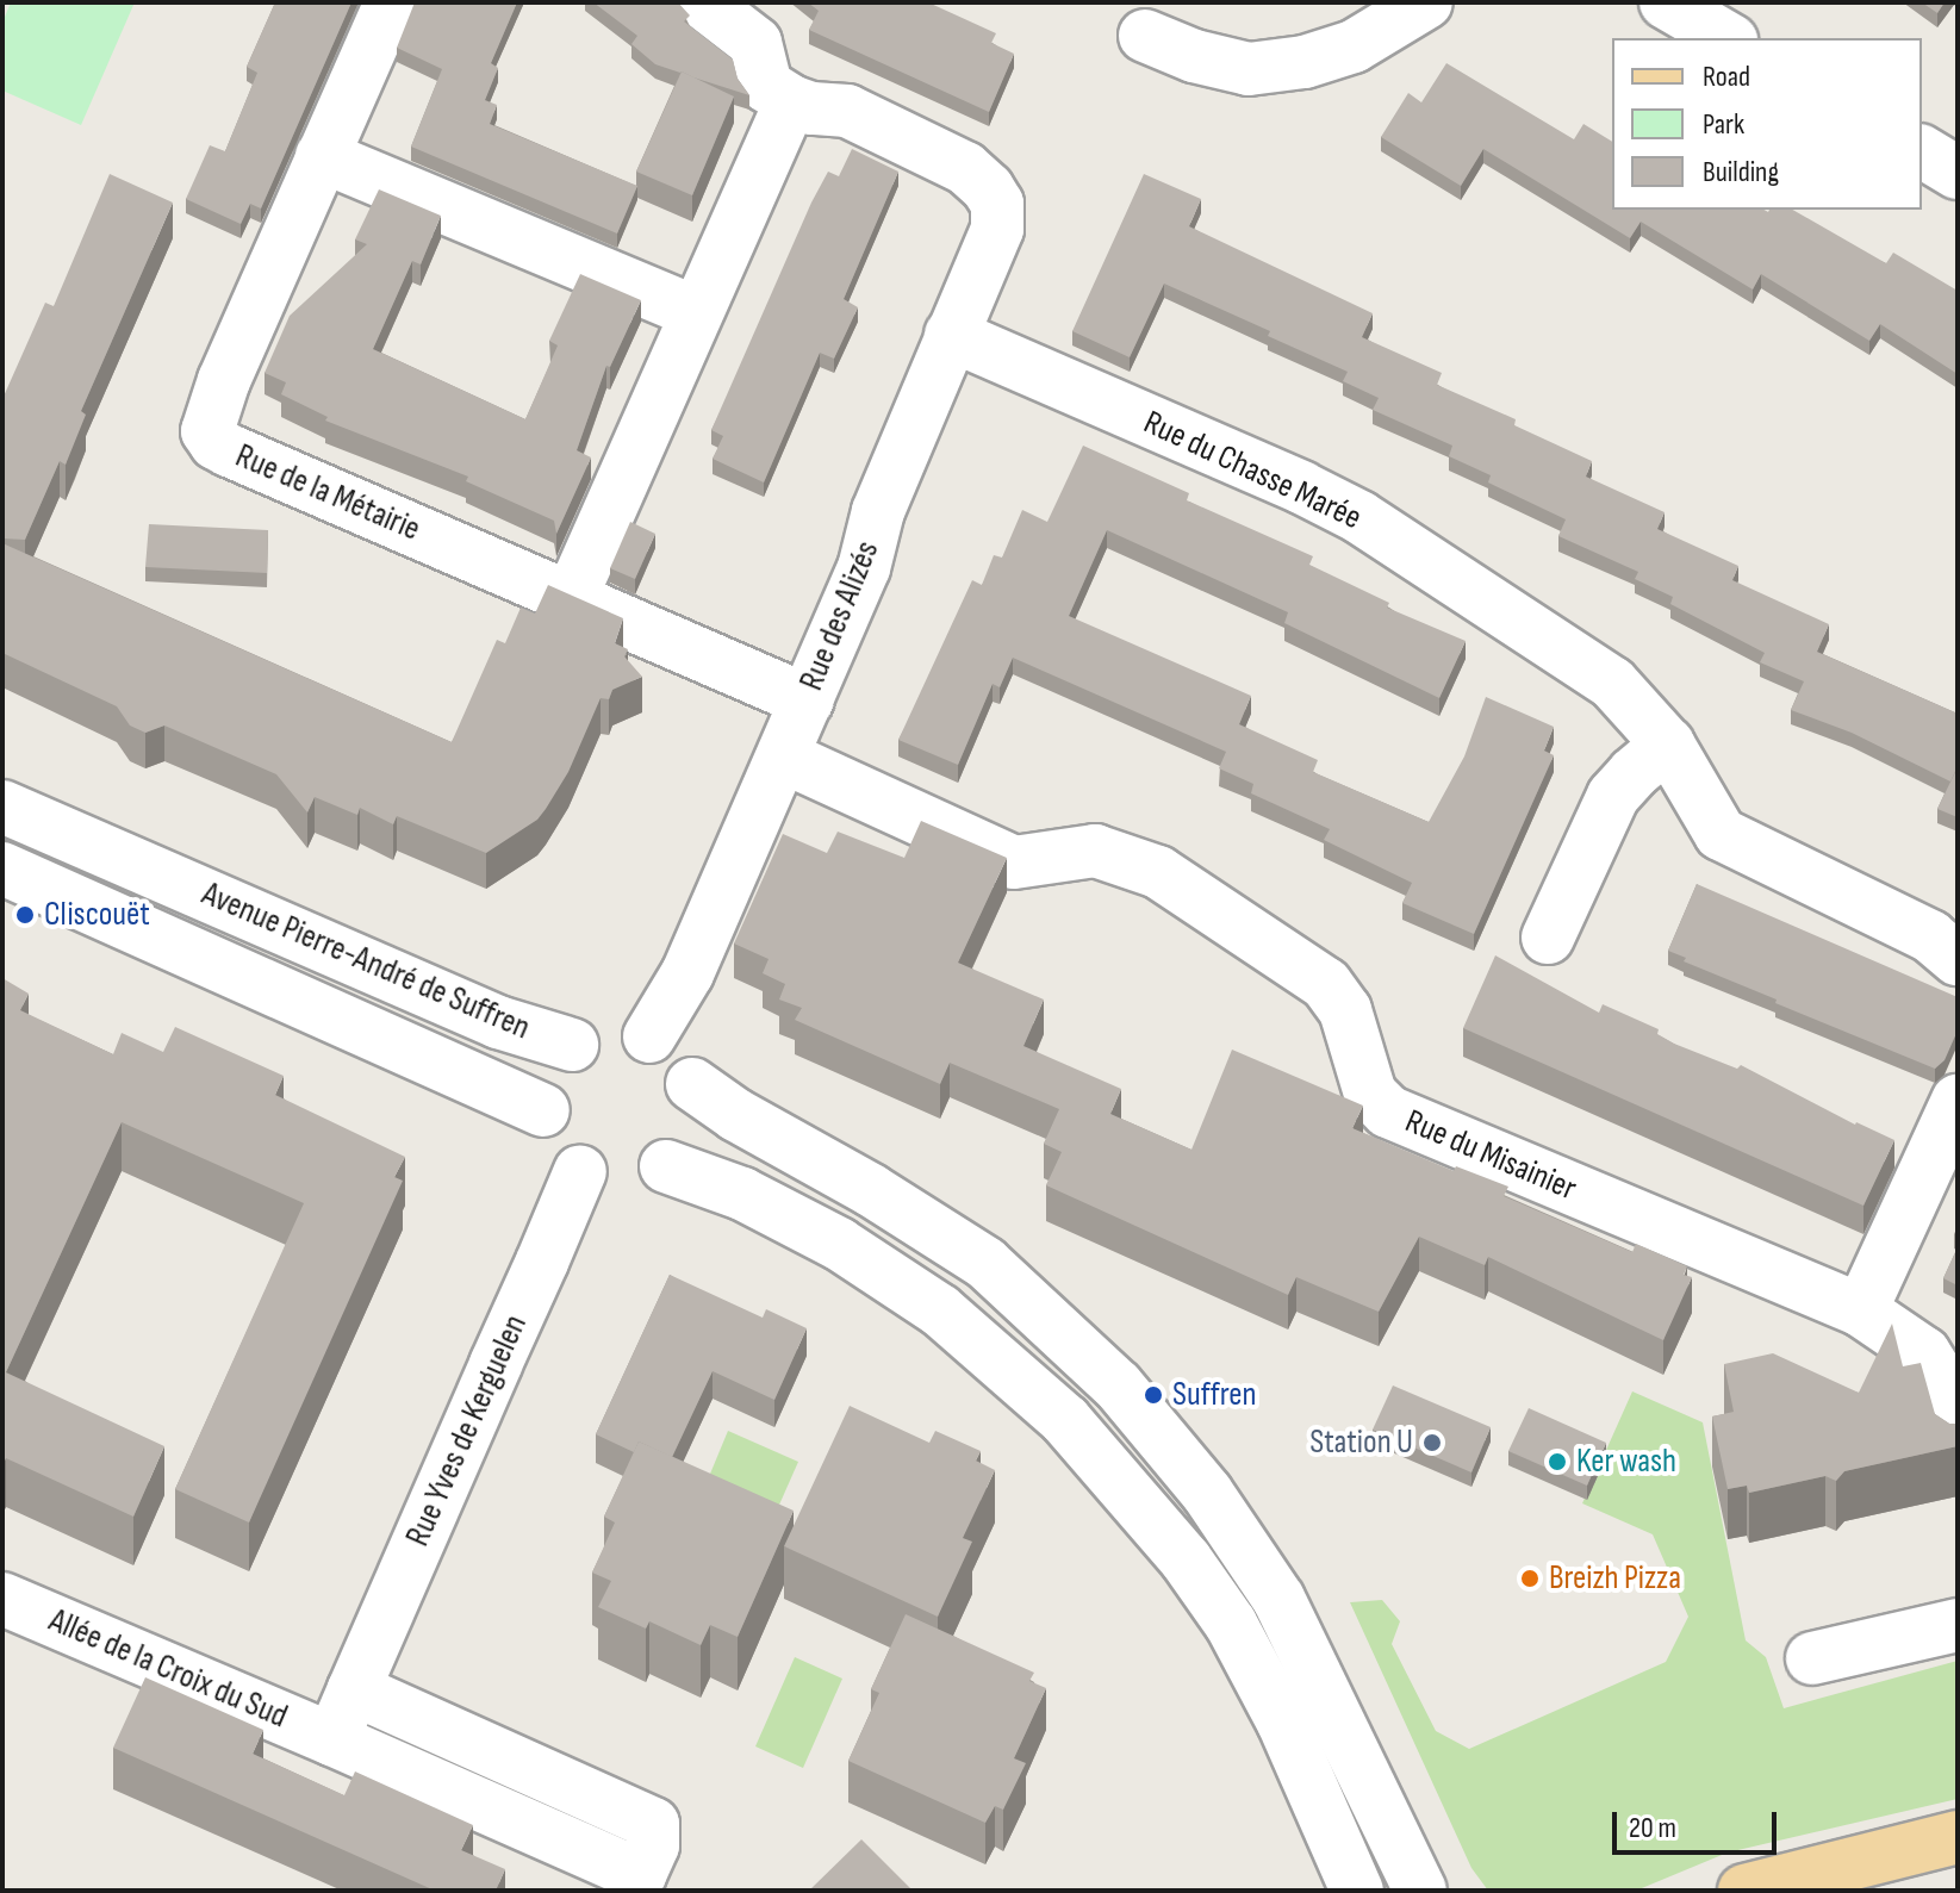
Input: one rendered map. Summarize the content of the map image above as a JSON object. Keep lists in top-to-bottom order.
{
  "streets": {
    "street": [
      "Rue du Chasse Marée",
      "Rue de la Métairie",
      "Rue des Alizés",
      "Avenue Pierre-André de Suffren",
      "Rue du Misainier",
      "Rue Yves de Kerguelen",
      "Allée de la Croix du Sud"
    ]
  },
  "crossings": [
    ["Rue du Chasse Marée", "Rue des Alizés"],
    ["Rue de la Métairie", "Rue des Alizés"],
    ["Rue des Alizés", "Avenue Pierre-André de Suffren"],
    ["Rue des Alizés", "Rue du Misainier"],
    ["Rue des Alizés", "Rue Yves de Kerguelen"],
    ["Avenue Pierre-André de Suffren", "Rue Yves de Kerguelen"],
    ["Rue Yves de Kerguelen", "Allée de la Croix du Sud"]
  ],
  "places": [
    "Cliscouët",
    "Suffren",
    "Station U",
    "Ker wash",
    "Breizh Pizza"
  ],
  "legend": ["Road", "Park", "Building"],
  "scale_bar": "20 m"
}
